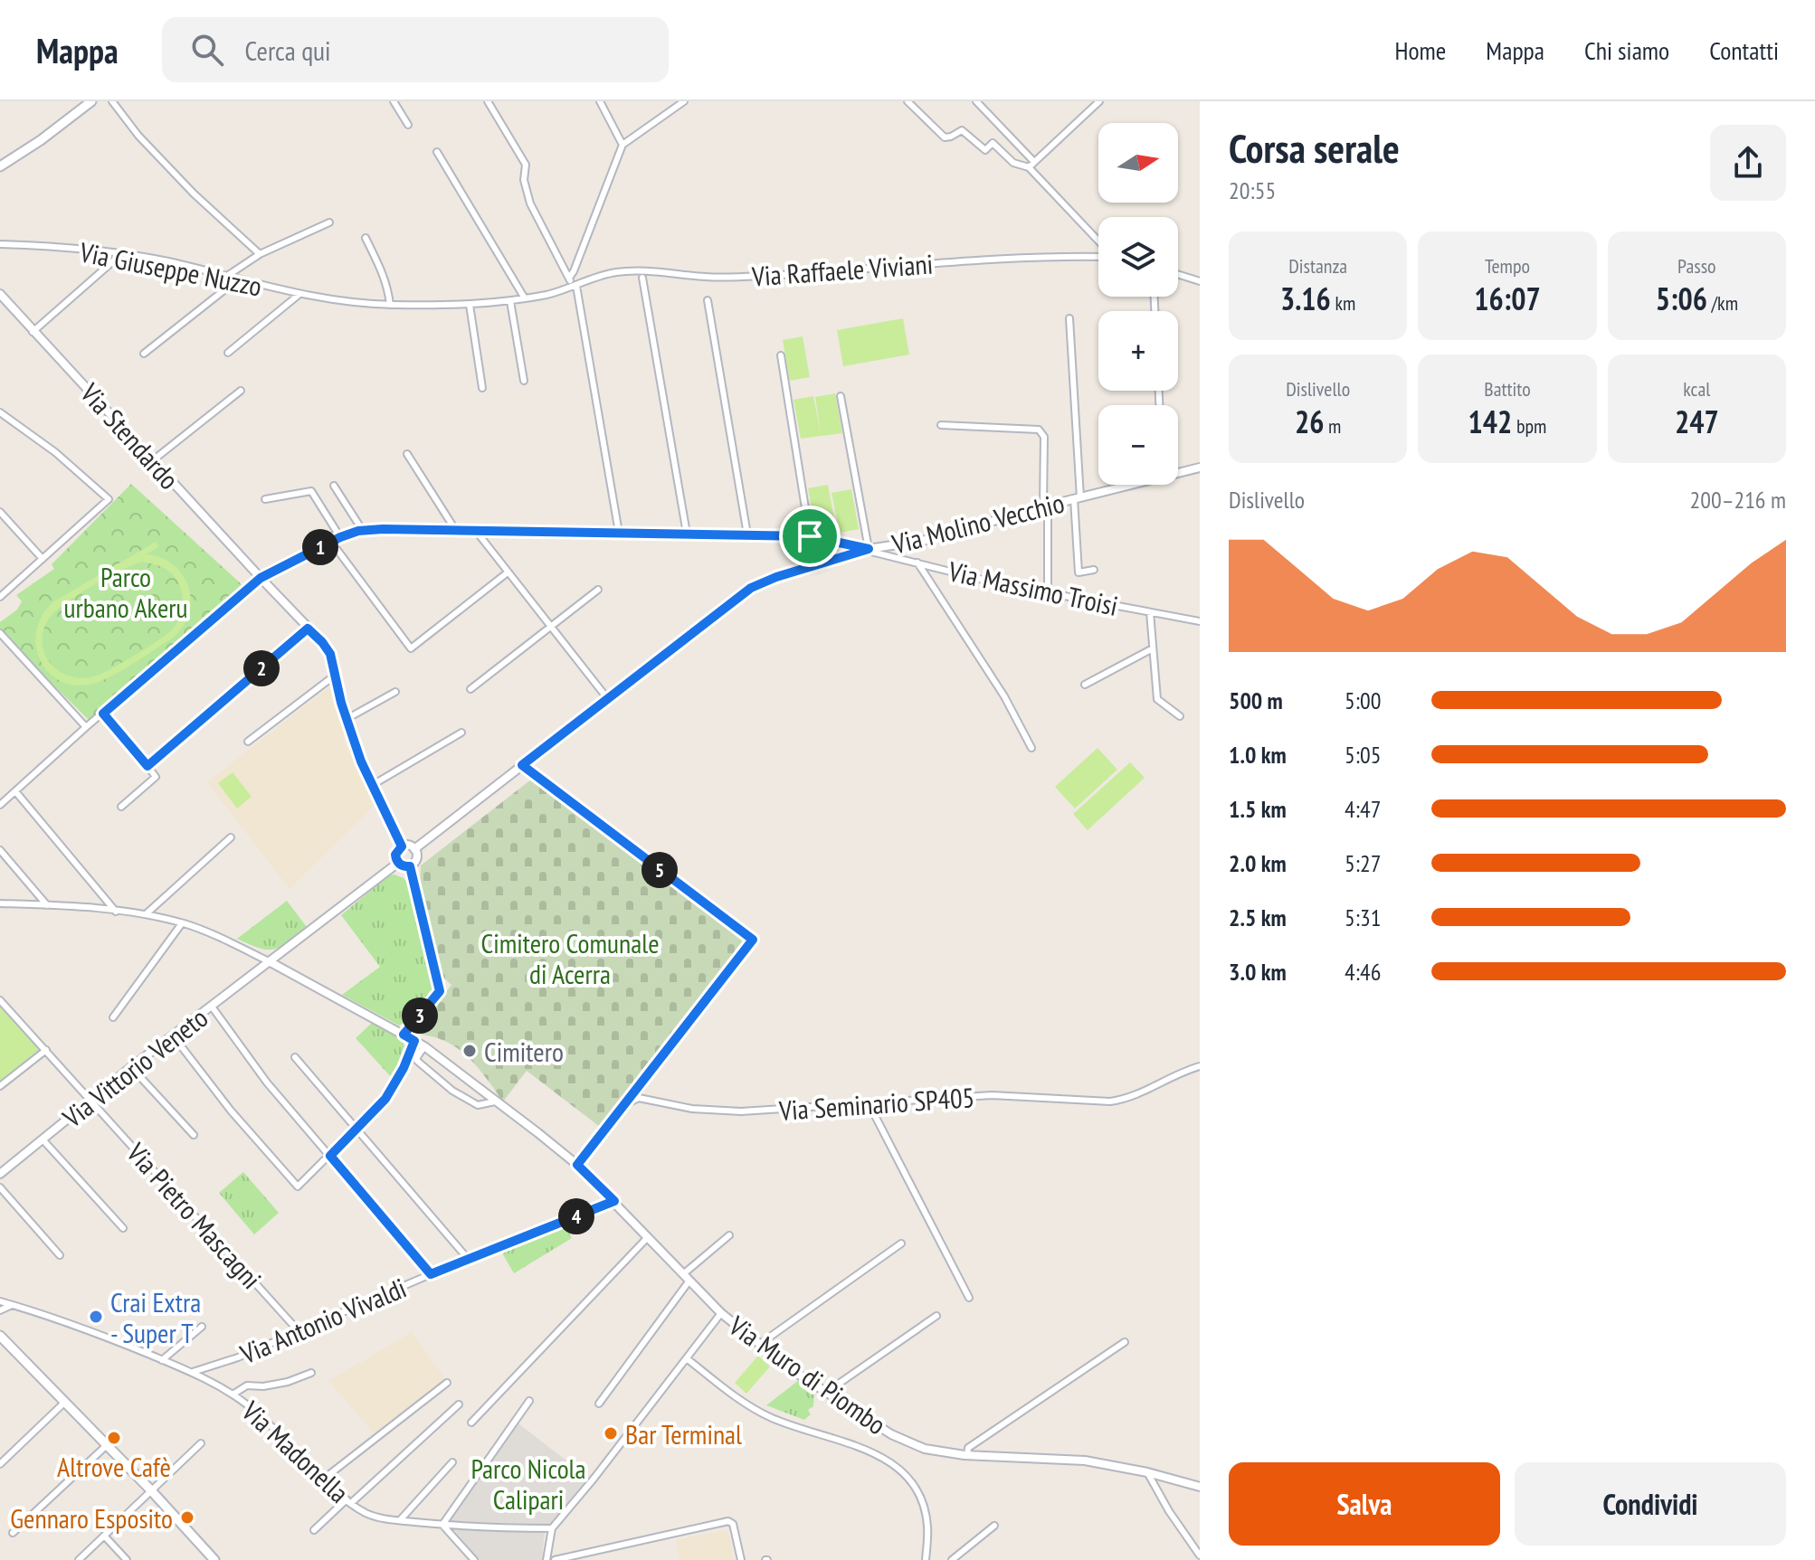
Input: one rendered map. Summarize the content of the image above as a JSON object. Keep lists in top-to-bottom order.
{
  "streets": {
    "street": [
      "Via Giuseppe Nuzzo",
      "Via Raffaele Viviani",
      "Via Stendardo",
      "Via Molino Vecchio",
      "Via Massimo Troisi",
      "Via Vittorio Veneto",
      "Via Seminario SP405",
      "Via Pietro Mascagni",
      "Via Antonio Vivaldi",
      "Via Muro di Piombo",
      "Via Madonella"
    ]
  },
  "crossings": [
    ["Via Giuseppe Nuzzo", "Via Raffaele Viviani"],
    ["Via Stendardo", "Via Molino Vecchio"],
    ["Via Stendardo", "Via Massimo Troisi"],
    ["Via Molino Vecchio", "Via Massimo Troisi"],
    ["Via Vittorio Veneto", "Via Pietro Mascagni"],
    ["Via Vittorio Veneto", "Via Muro di Piombo"],
    ["Via Pietro Mascagni", "Via Antonio Vivaldi"],
    ["Via Antonio Vivaldi", "Via Muro di Piombo"],
    ["Via Antonio Vivaldi", "Via Madonella"]
  ],
  "parks": ["Parco urbano Akeru", "Cimitero Comunale di Acerra", "Parco Nicola Calipari"],
  "places": [
    "Cimitero",
    "Crai Extra - Super T",
    "Bar Terminal",
    "Altrove Cafè",
    "Gennaro Esposito"
  ],
  "north": "right",
  "page": {
    "header": "Mappa",
    "search": "Cerca qui",
    "nav": [
      "Home",
      "Mappa",
      "Chi siamo",
      "Contatti"
    ],
    "heading": ["Corsa serale", "20:55"],
    "map_buttons": ["+", "−"],
    "stats": [
      ["Distanza", "3.16 km"],
      ["Tempo", "16:07"],
      ["Passo", "5:06 /km"],
      ["Dislivello", "26 m"],
      ["Battito", "142 bpm"],
      ["kcal", "247"]
    ],
    "chart": ["Dislivello", "200–216 m"],
    "pins": [
      "1",
      "2",
      "5",
      "3",
      "4"
    ],
    "list": [
      {
        "name": "500 m",
        "note": "5:00"
      },
      {
        "name": "1.0 km",
        "note": "5:05"
      },
      {
        "name": "1.5 km",
        "note": "4:47"
      },
      {
        "name": "2.0 km",
        "note": "5:27"
      },
      {
        "name": "2.5 km",
        "note": "5:31"
      },
      {
        "name": "3.0 km",
        "note": "4:46"
      }
    ],
    "buttons": ["Salva", "Condividi"]
  }
}
